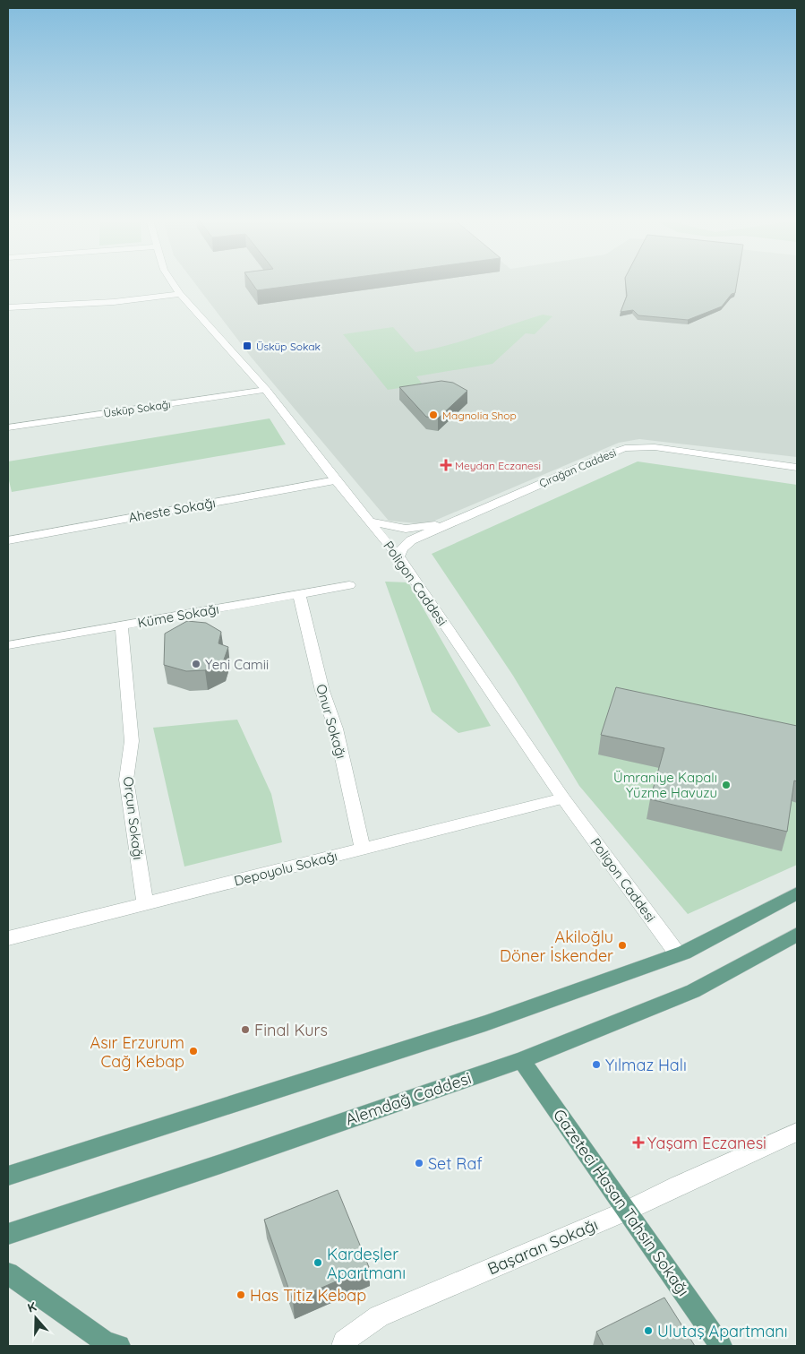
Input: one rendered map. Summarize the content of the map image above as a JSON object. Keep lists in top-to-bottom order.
{
  "streets": {
    "main road": ["Alemdağ Caddesi", "Gazeteci Hasan Tahsin Sokağı"],
    "street": [
      "Üsküp Sokağı",
      "Çırağan Caddesi",
      "Aheste Sokağı",
      "Poligon Caddesi",
      "Küme Sokağı",
      "Onur Sokağı",
      "Orçun Sokağı",
      "Depoyolu Sokağı",
      "Başaran Sokağı"
    ]
  },
  "crossings": [
    ["Üsküp Sokağı", "Poligon Caddesi"],
    ["Çırağan Caddesi", "Poligon Caddesi"],
    ["Aheste Sokağı", "Poligon Caddesi"],
    ["Poligon Caddesi", "Depoyolu Sokağı"],
    ["Küme Sokağı", "Onur Sokağı"],
    ["Küme Sokağı", "Orçun Sokağı"],
    ["Onur Sokağı", "Depoyolu Sokağı"],
    ["Orçun Sokağı", "Depoyolu Sokağı"],
    ["Alemdağ Caddesi", "Gazeteci Hasan Tahsin Sokağı"],
    ["Gazeteci Hasan Tahsin Sokağı", "Başaran Sokağı"]
  ],
  "places": {
    "transit": ["Üsküp Sokak"],
    "other": [
      "Magnolia Shop",
      "Yeni Camii",
      "Ümraniye Kapalı Yüzme Havuzu",
      "Akiloğlu Döner İskender",
      "Final Kurs",
      "Asır Erzurum Cağ Kebap",
      "Yılmaz Halı",
      "Set Raf",
      "Kardeşler Apartmanı",
      "Has Titiz Kebap",
      "Ulutaş Apartmanı"
    ],
    "health": ["Meydan Eczanesi", "Yaşam Eczanesi"]
  },
  "north": "top"
}
